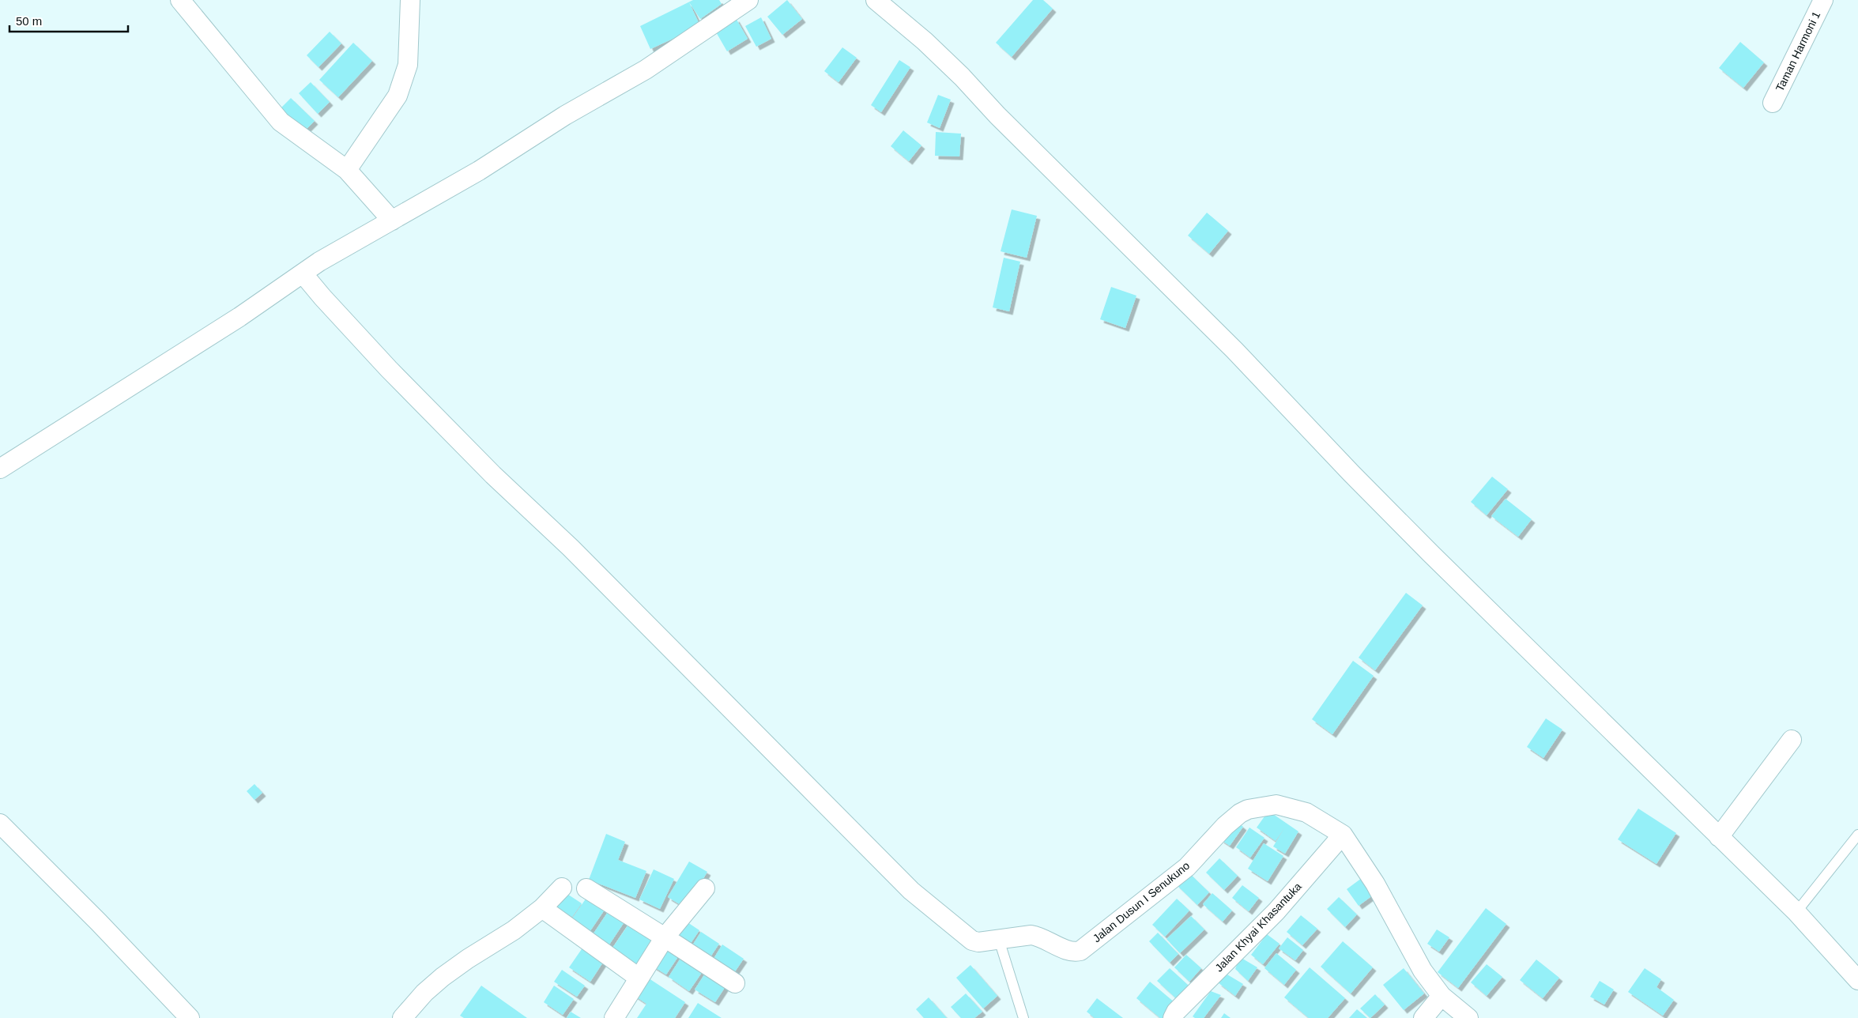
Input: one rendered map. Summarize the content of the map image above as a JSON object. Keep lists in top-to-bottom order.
{
  "streets": {
    "street": ["Taman Harmoni 1", "Jalan Dusun I Senukuno", "Jalan Khyai Khasantuka"]
  },
  "crossings": [
    ["Jalan Dusun I Senukuno", "Jalan Khyai Khasantuka"]
  ],
  "scale_bar": "50 m"
}
